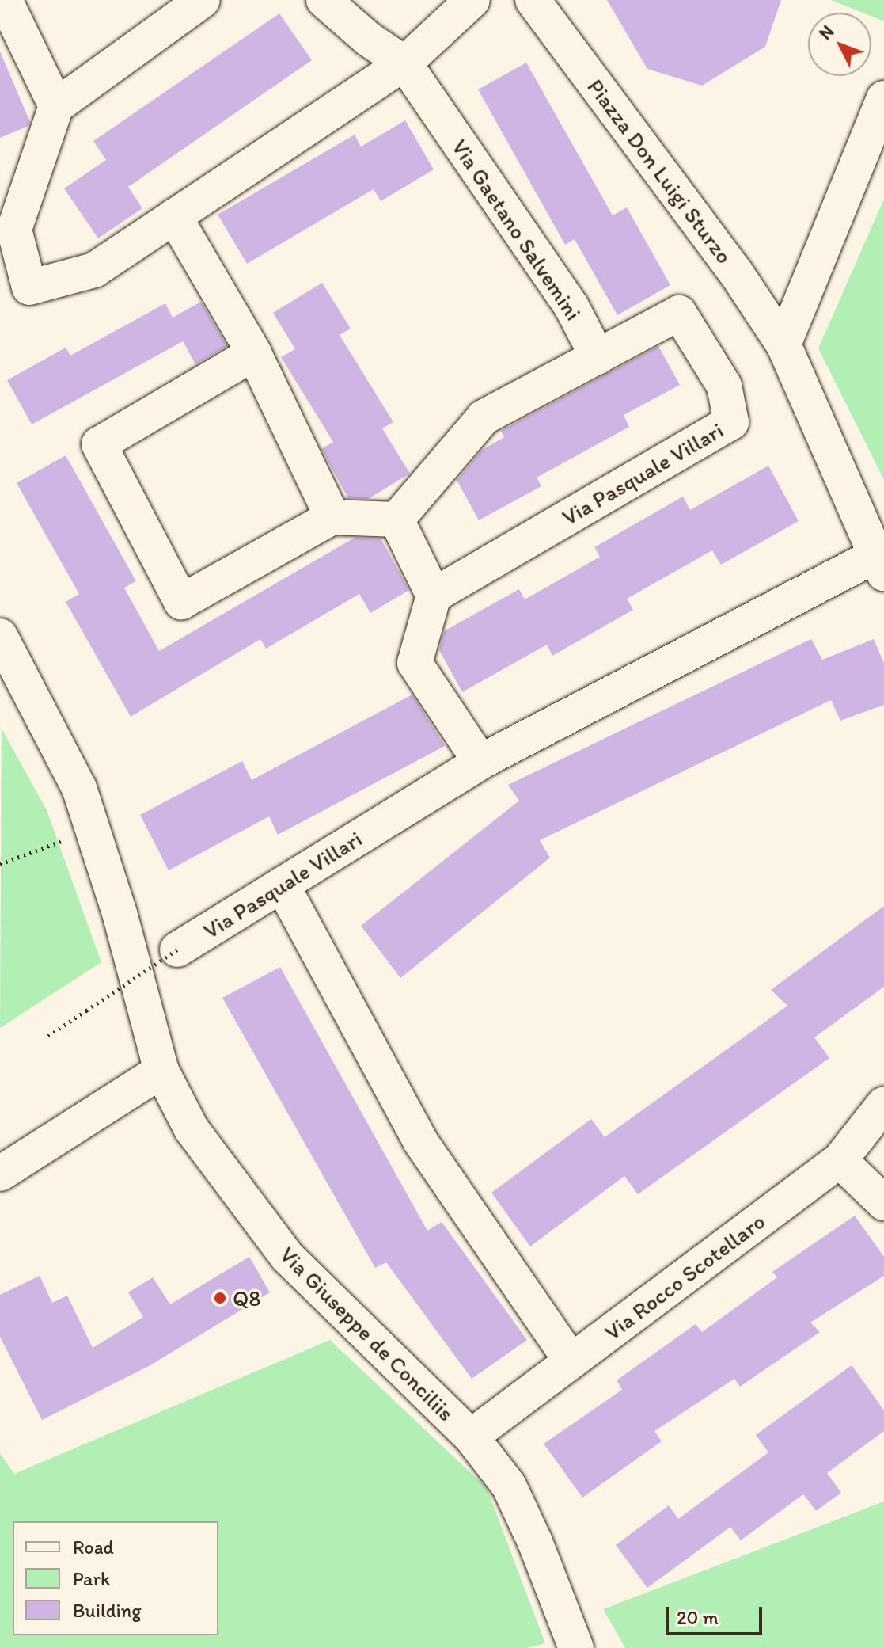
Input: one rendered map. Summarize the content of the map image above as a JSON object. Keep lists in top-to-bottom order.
{
  "streets": {
    "street": [
      "Piazza Don Luigi Sturzo",
      "Via Gaetano Salvemini",
      "Via Pasquale Villari",
      "Via Rocco Scotellaro",
      "Via Giuseppe de Conciliis"
    ]
  },
  "crossings": [
    ["Via Gaetano Salvemini", "Via Pasquale Villari"],
    ["Via Rocco Scotellaro", "Via Giuseppe de Conciliis"]
  ],
  "places": ["Q8"],
  "legend": ["Road", "Park", "Building"],
  "scale_bar": "20 m",
  "north": "top left"
}
